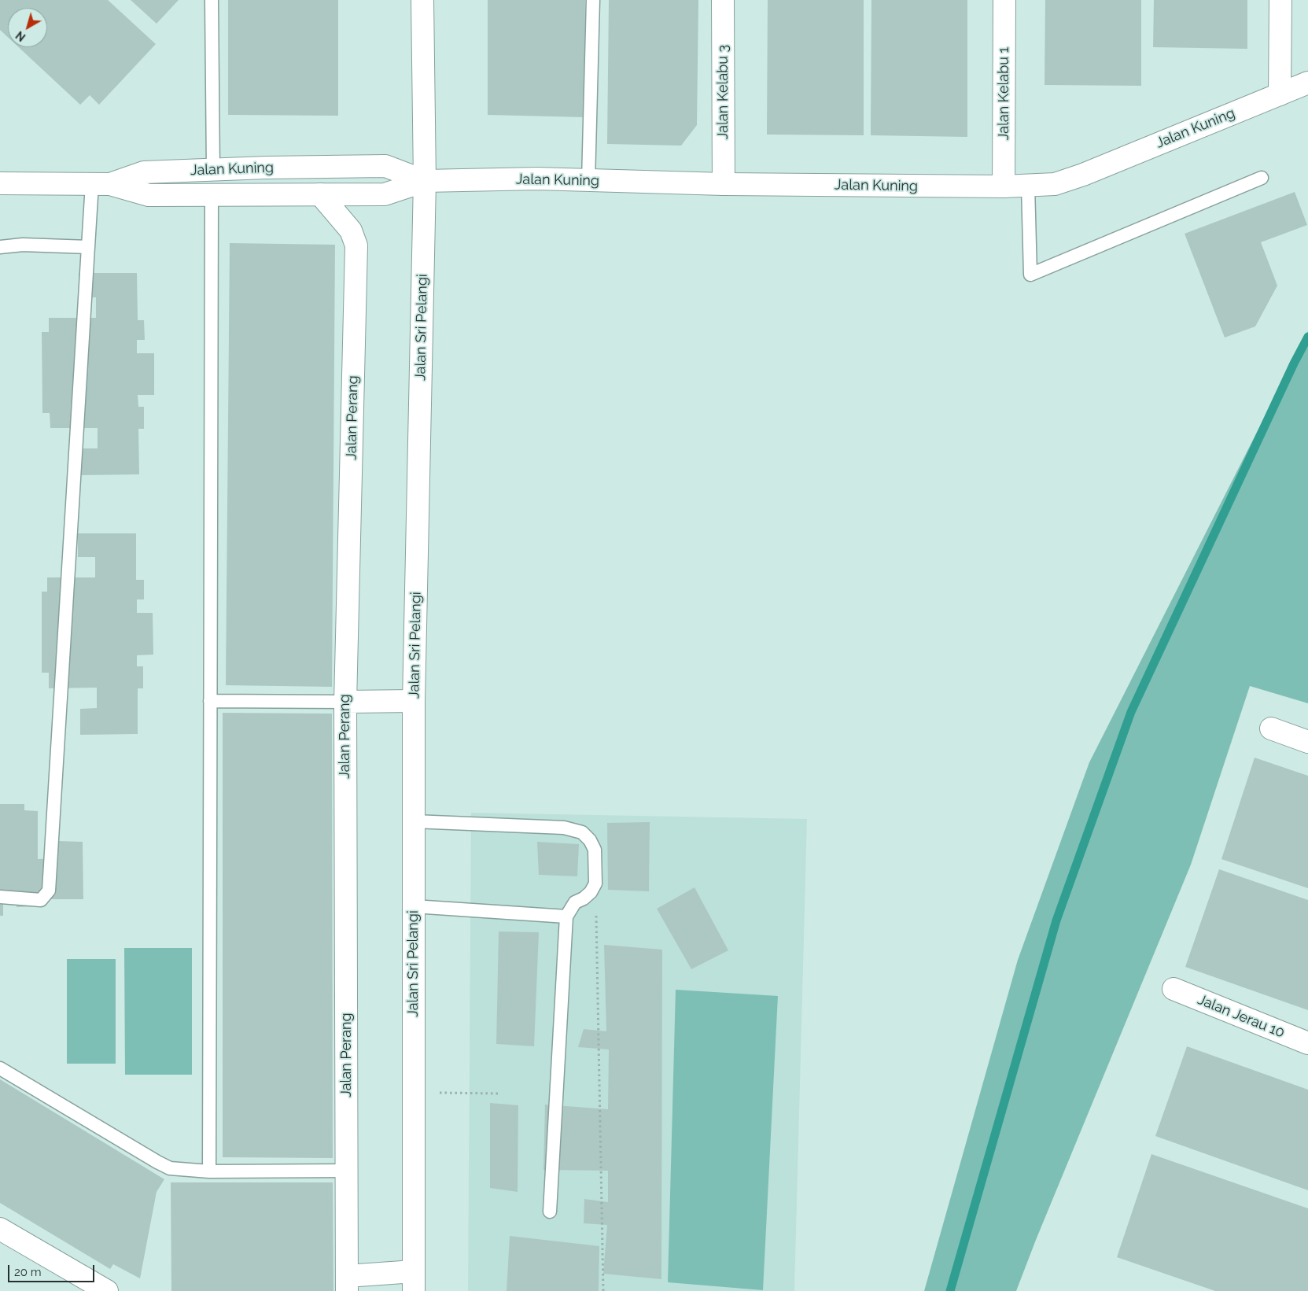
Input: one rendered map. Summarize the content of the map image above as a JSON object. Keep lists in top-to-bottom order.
{
  "streets": {
    "street": [
      "Jalan Kelabu 3",
      "Jalan Kelabu 1",
      "Jalan Kuning",
      "Jalan Sri Pelangi",
      "Jalan Perang",
      "Jalan Jerau 10"
    ]
  },
  "crossings": [
    ["Jalan Kelabu 3", "Jalan Kuning"],
    ["Jalan Kelabu 1", "Jalan Kuning"],
    ["Jalan Kuning", "Jalan Sri Pelangi"],
    ["Jalan Kuning", "Jalan Perang"]
  ],
  "scale_bar": "20 m",
  "north": "bottom left"
}
